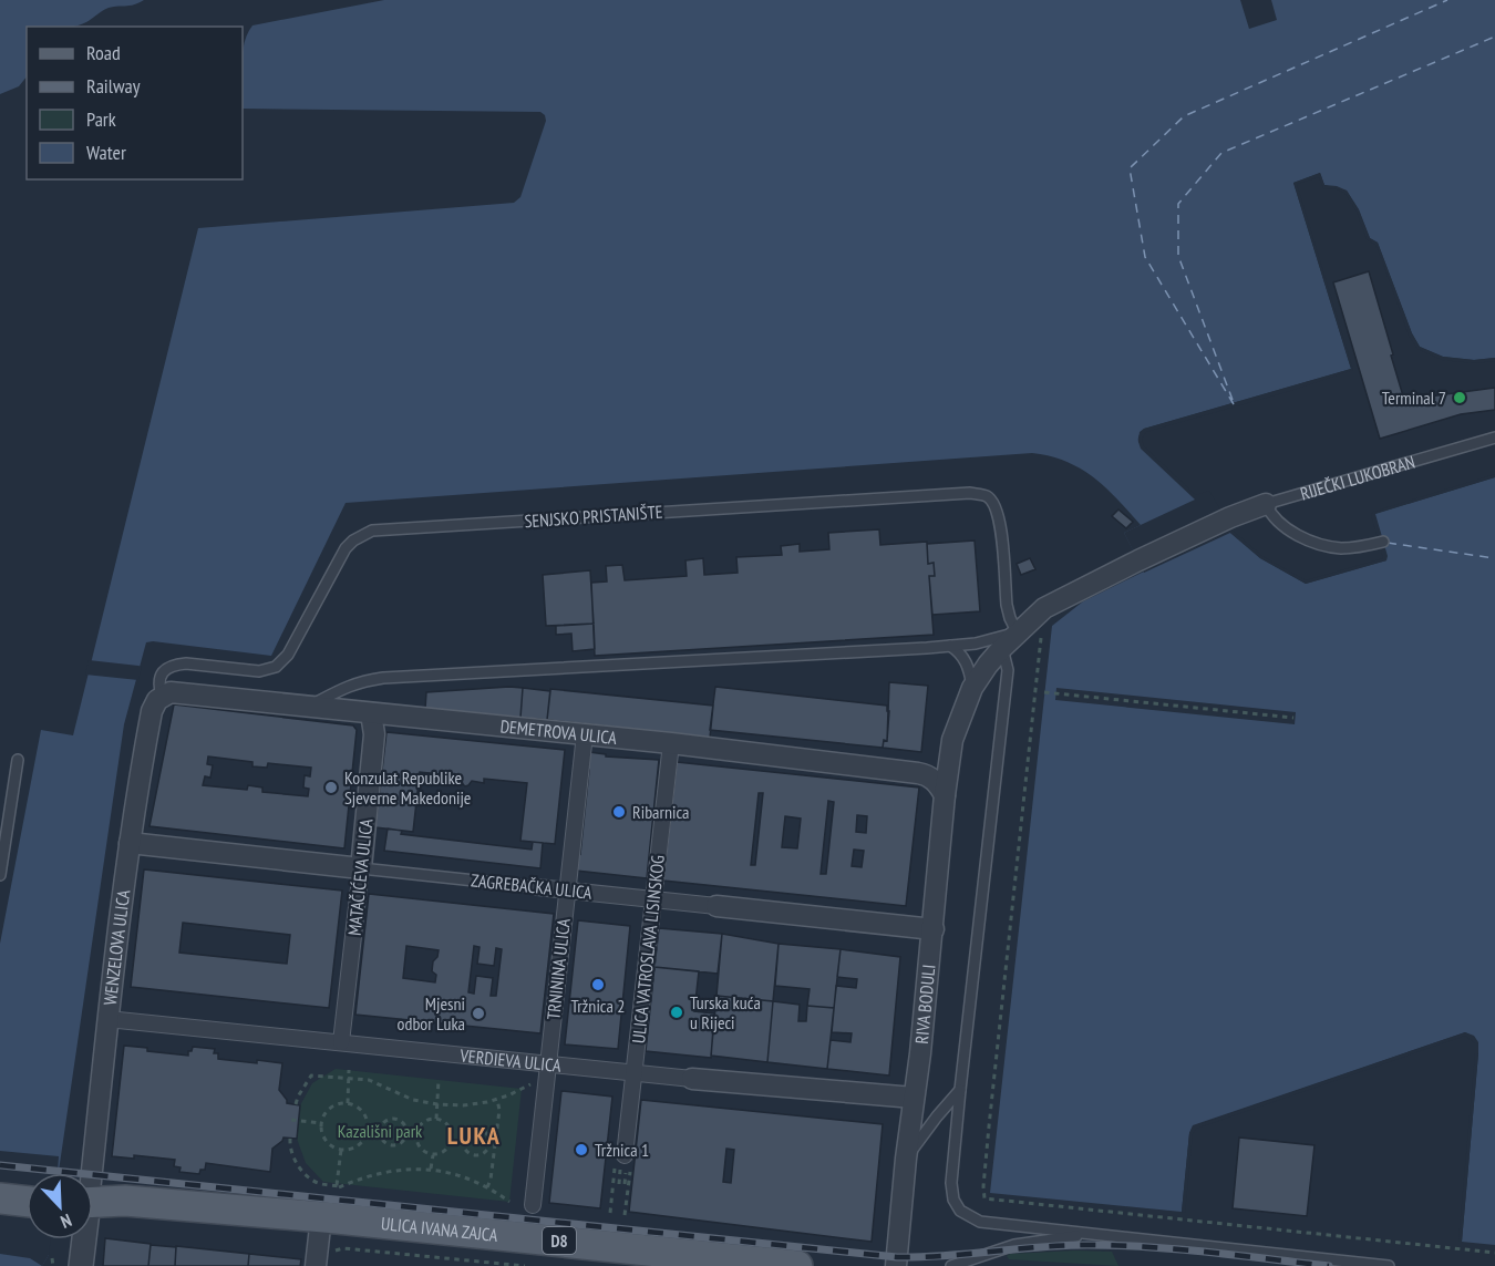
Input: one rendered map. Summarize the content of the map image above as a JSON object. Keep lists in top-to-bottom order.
{
  "streets": {
    "main road": ["ULICA IVANA ZAJCA", "D8"],
    "street": [
      "RIJEČKI LUKOBRAN",
      "DEMETROVA ULICA",
      "MATAČIĆEVA ULICA",
      "ZAGREBAČKA ULICA",
      "WENZELOVA ULICA",
      "ULICA VATROSLAVA LISINSKOG",
      "TRNININA ULICA",
      "RIVA BODULI",
      "VERDIEVA ULICA"
    ],
    "lane": ["SENJSKO PRISTANIŠTE"]
  },
  "crossings": [
    ["RIJEČKI LUKOBRAN", "RIVA BODULI"],
    ["SENJSKO PRISTANIŠTE", "DEMETROVA ULICA"],
    ["SENJSKO PRISTANIŠTE", "WENZELOVA ULICA"],
    ["SENJSKO PRISTANIŠTE", "RIVA BODULI"],
    ["DEMETROVA ULICA", "MATAČIĆEVA ULICA"],
    ["DEMETROVA ULICA", "WENZELOVA ULICA"],
    ["DEMETROVA ULICA", "ULICA VATROSLAVA LISINSKOG"],
    ["DEMETROVA ULICA", "TRNININA ULICA"],
    ["DEMETROVA ULICA", "RIVA BODULI"],
    ["MATAČIĆEVA ULICA", "ZAGREBAČKA ULICA"],
    ["MATAČIĆEVA ULICA", "VERDIEVA ULICA"],
    ["ZAGREBAČKA ULICA", "WENZELOVA ULICA"],
    ["ZAGREBAČKA ULICA", "ULICA VATROSLAVA LISINSKOG"],
    ["ZAGREBAČKA ULICA", "TRNININA ULICA"],
    ["ZAGREBAČKA ULICA", "RIVA BODULI"],
    ["WENZELOVA ULICA", "VERDIEVA ULICA"],
    ["ULICA VATROSLAVA LISINSKOG", "VERDIEVA ULICA"],
    ["TRNININA ULICA", "VERDIEVA ULICA"],
    ["RIVA BODULI", "VERDIEVA ULICA"]
  ],
  "districts": ["LUKA"],
  "parks": ["Kazališni park"],
  "places": [
    "Terminal 7",
    "Konzulat Republike Sjeverne Makedonije",
    "Ribarnica",
    "Tržnica 2",
    "Turska kuća u Rijeci",
    "Mjesni odbor Luka",
    "Tržnica 1"
  ],
  "legend": [
    "Road",
    "Railway",
    "Park",
    "Water"
  ],
  "north": "bottom right"
}
